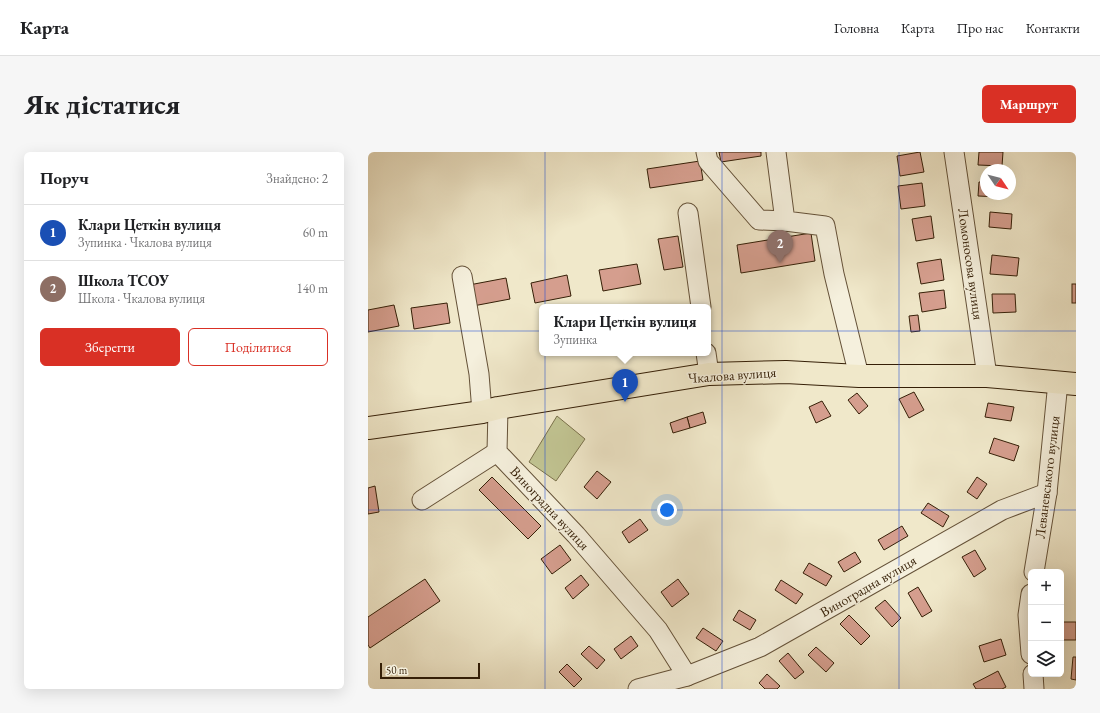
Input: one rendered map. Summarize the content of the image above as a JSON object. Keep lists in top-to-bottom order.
{
  "streets": {
    "main road": ["Чкалова вулиця"],
    "street": ["Ломоносова вулиця", "Леваневського вулиця", "Виноградна вулиця"]
  },
  "crossings": [
    ["Ломоносова вулиця", "Чкалова вулиця"],
    ["Чкалова вулиця", "Леваневського вулиця"],
    ["Леваневського вулиця", "Виноградна вулиця"]
  ],
  "scale_bar": "50 m",
  "north": "bottom right",
  "page": {
    "header": "Карта",
    "nav": [
      "Головна",
      "Карта",
      "Про нас",
      "Контакти"
    ],
    "buttons": [
      "Маршрут",
      ["Зберегти", "Поділитися"]
    ],
    "title": "Як дістатися",
    "heading": ["Поруч", "Знайдено: 2"],
    "list": [
      {
        "mark": "1",
        "name": "Клари Цеткін вулиця",
        "note": "Зупинка · Чкалова вулиця",
        "value": "60 m"
      },
      {
        "mark": "2",
        "name": "Школа ТСОУ",
        "note": "Школа · Чкалова вулиця",
        "value": "140 m"
      }
    ],
    "pins": ["2", "1"],
    "popup": ["Клари Цеткін вулиця", "Зупинка"],
    "map_buttons": ["+", "−"],
    "scale": "50 m"
  }
}
